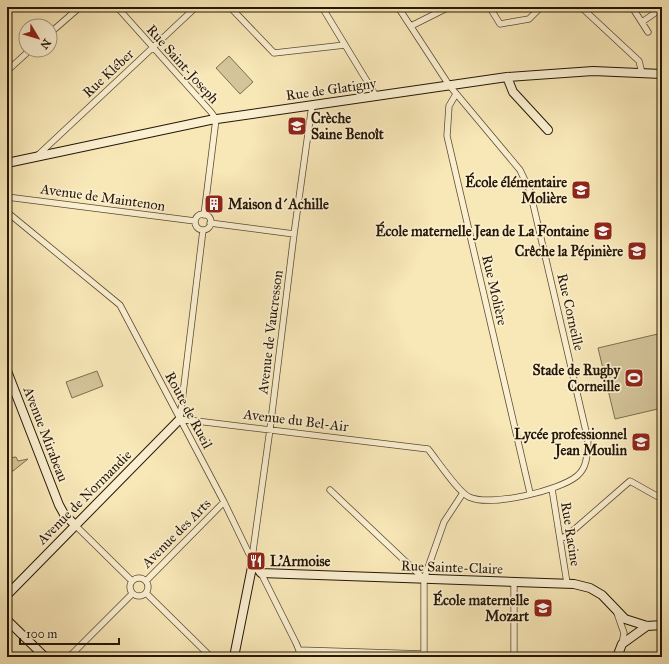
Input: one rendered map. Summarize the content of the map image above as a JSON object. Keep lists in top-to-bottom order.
{
  "streets": {
    "street": [
      "Rue Saint-Joseph",
      "Rue Kléber",
      "Rue de Glatigny",
      "Avenue de Maintenon",
      "Rue Molière",
      "Rue Corneille",
      "Avenue de Vaucresson",
      "Route de Rueil",
      "Avenue du Bel-Air",
      "Avenue Mirabeau",
      "Avenue de Normandie",
      "Avenue des Arts",
      "Rue Racine",
      "Rue Sainte-Claire"
    ]
  },
  "crossings": [
    ["Rue Saint-Joseph", "Rue Kléber"],
    ["Rue Saint-Joseph", "Rue de Glatigny"],
    ["Rue Kléber", "Rue de Glatigny"],
    ["Rue de Glatigny", "Rue Corneille"],
    ["Rue de Glatigny", "Avenue de Vaucresson"],
    ["Rue Molière", "Rue Corneille"],
    ["Rue Corneille", "Avenue du Bel-Air"],
    ["Rue Corneille", "Rue Racine"],
    ["Avenue de Vaucresson", "Route de Rueil"],
    ["Avenue de Vaucresson", "Avenue du Bel-Air"],
    ["Avenue de Vaucresson", "Rue Sainte-Claire"],
    ["Route de Rueil", "Avenue du Bel-Air"],
    ["Route de Rueil", "Avenue de Normandie"],
    ["Route de Rueil", "Avenue des Arts"],
    ["Route de Rueil", "Rue Sainte-Claire"],
    ["Avenue du Bel-Air", "Avenue de Normandie"],
    ["Avenue Mirabeau", "Avenue de Normandie"],
    ["Rue Racine", "Rue Sainte-Claire"]
  ],
  "places": {
    "school or university": [
      "Crèche Saine Benoît",
      "École élémentaire Molière",
      "École maternelle Jean de La Fontaine",
      "Crêche la Pépinière",
      "Lycée professionnel Jean Moulin",
      "École maternelle Mozart"
    ],
    "building": ["Maison d´Achille"],
    "sports": ["Stade de Rugby Corneille"],
    "restaurant": ["L'Armoise"]
  },
  "scale_bar": "100 m",
  "north": "bottom right"
}
